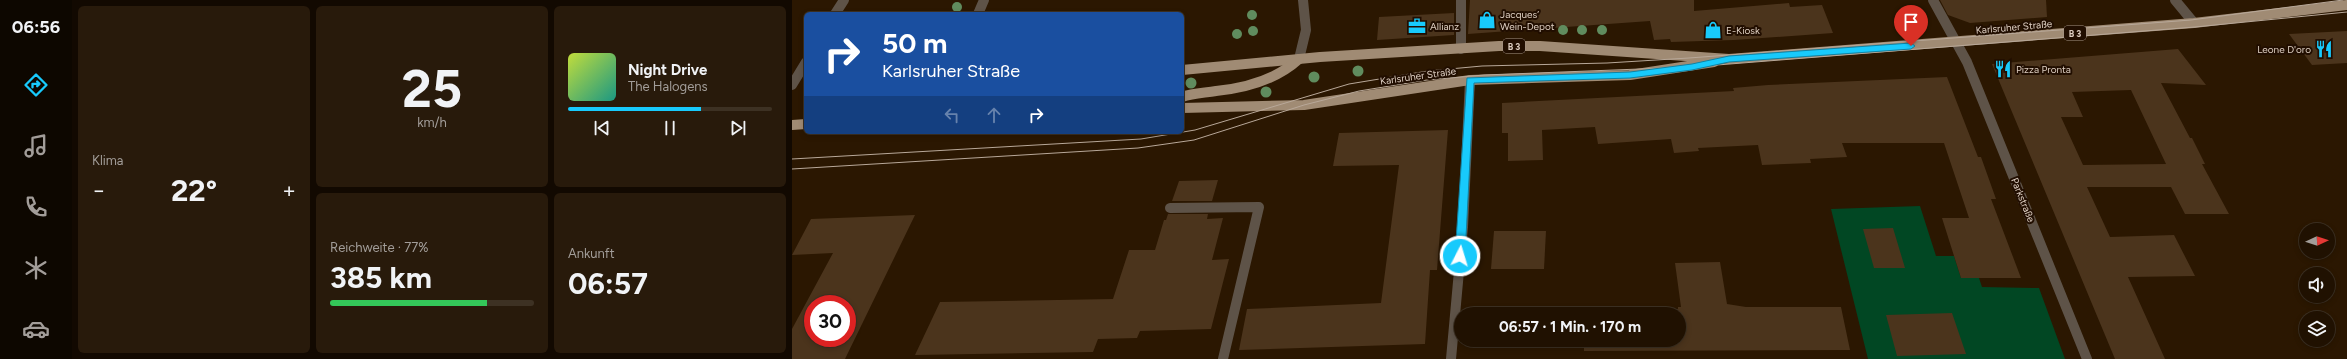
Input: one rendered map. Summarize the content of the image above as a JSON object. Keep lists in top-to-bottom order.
{
  "streets": {
    "main road": ["Karlsruher Straße", "B 3"],
    "street": ["Parkstraße"]
  },
  "crossings": [
    ["Karlsruher Straße", "Parkstraße"]
  ],
  "places": {
    "shop": ["Jacques’ Wein-Depot", "E-Kiosk"],
    "office": ["Allianz"],
    "restaurant": ["Leone D'oro", "Pizza Pronta"]
  },
  "north": "right",
  "page": {
    "tabs": "06:56",
    "tile": [
      "Klima",
      ["25", "km/h"],
      ["Reichweite · 77%", "385 km"],
      ["Ankunft", "06:57"]
    ],
    "turn": ["50 m", "Karlsruher Straße"],
    "song": ["Night Drive", "The Halogens"],
    "heat": ["−", "22°", "+"],
    "limit": "30",
    "trip": "06:57 · 1 Min. · 170 m"
  }
}
